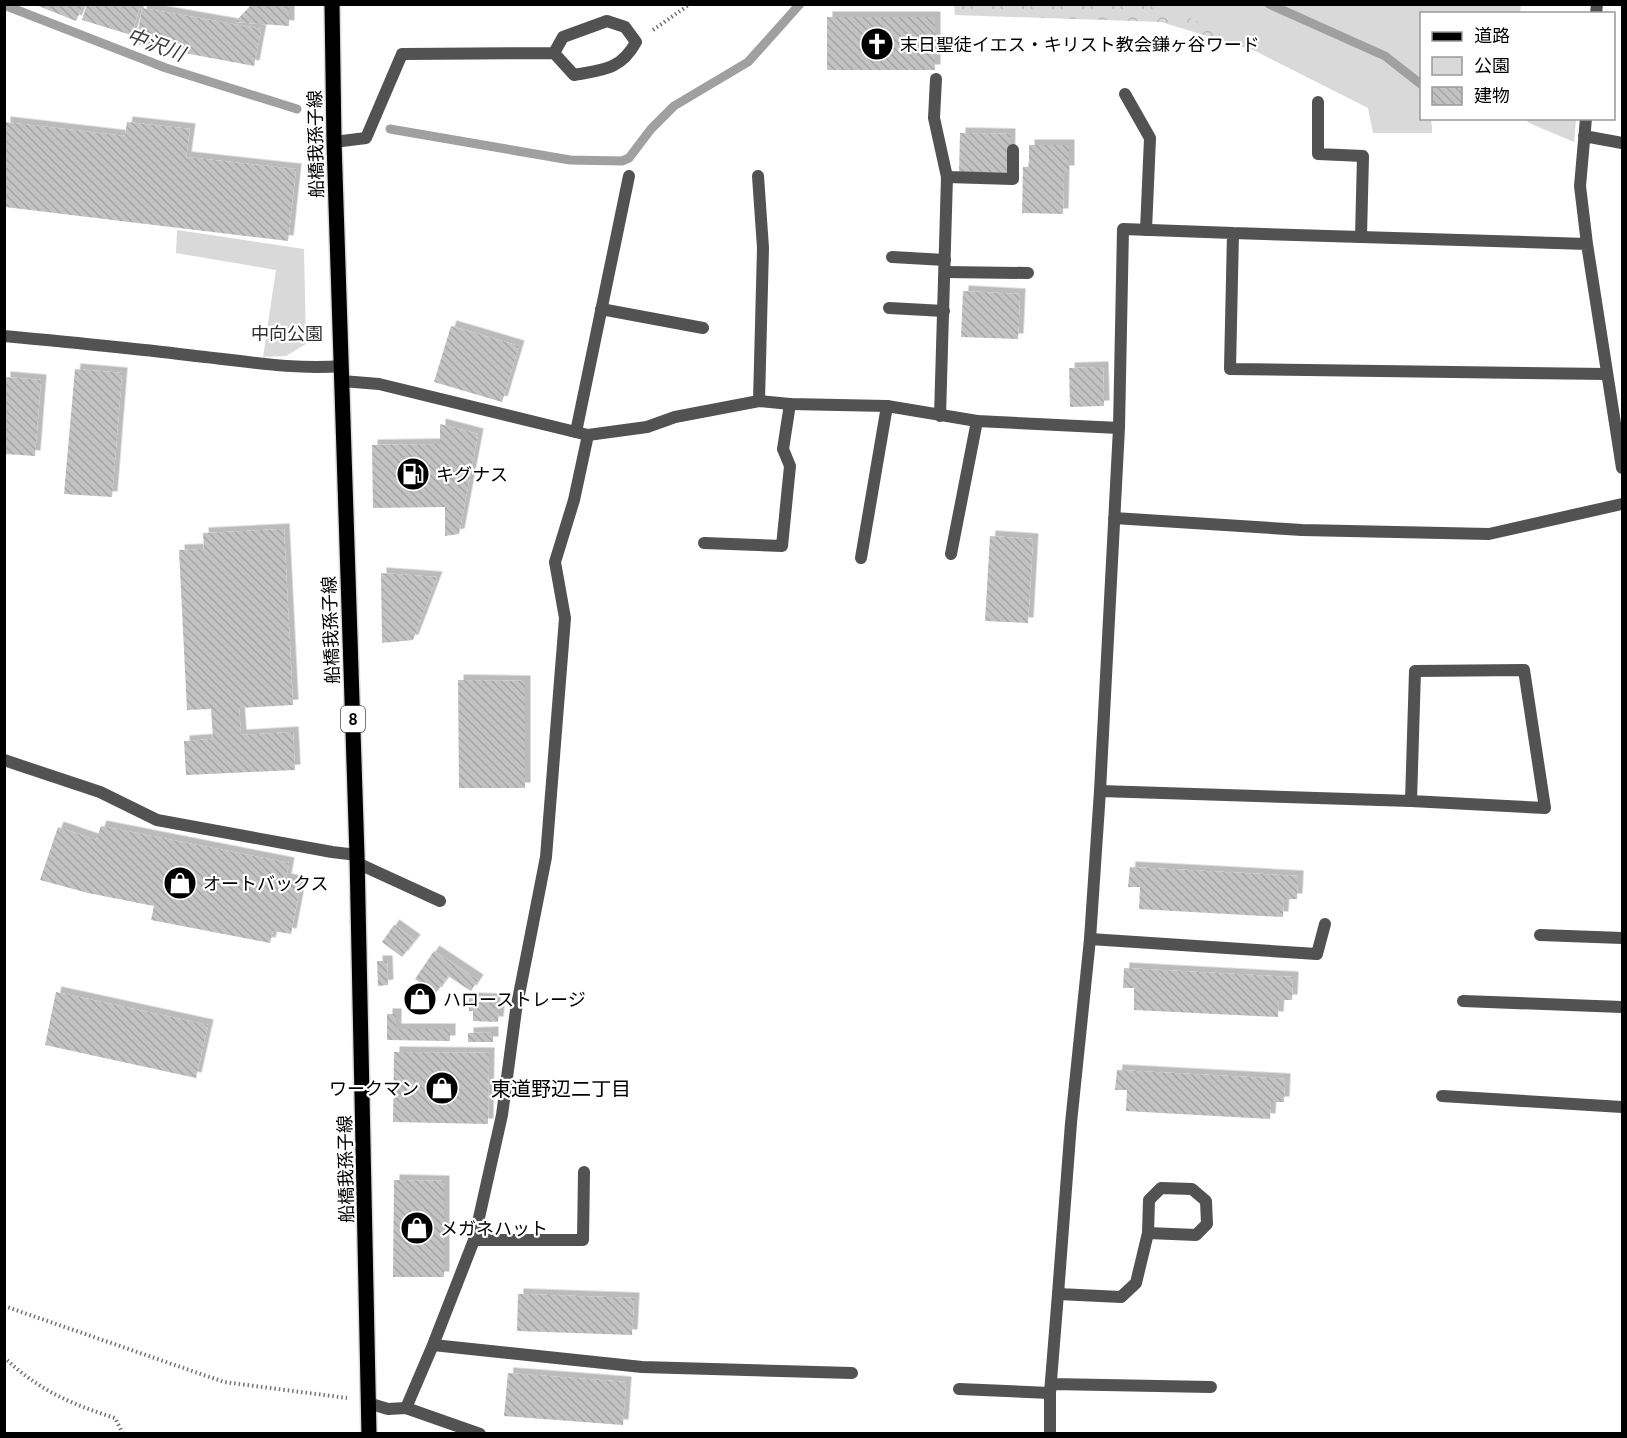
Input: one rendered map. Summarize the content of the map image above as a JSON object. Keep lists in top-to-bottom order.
{
  "streets": {
    "main road": ["船橋我孫子線", "8"]
  },
  "districts": ["東道野辺二丁目"],
  "water": ["中沢川"],
  "parks": ["中向公園"],
  "places": {
    "church": ["末日聖徒イエス・キリスト教会鎌ヶ谷ワード"],
    "fuel station": ["キグナス"],
    "shop": [
      "オートバックス",
      "ハローストレージ",
      "ワークマン",
      "メガネハット"
    ]
  },
  "legend": ["道路", "公園", "建物"]
}
